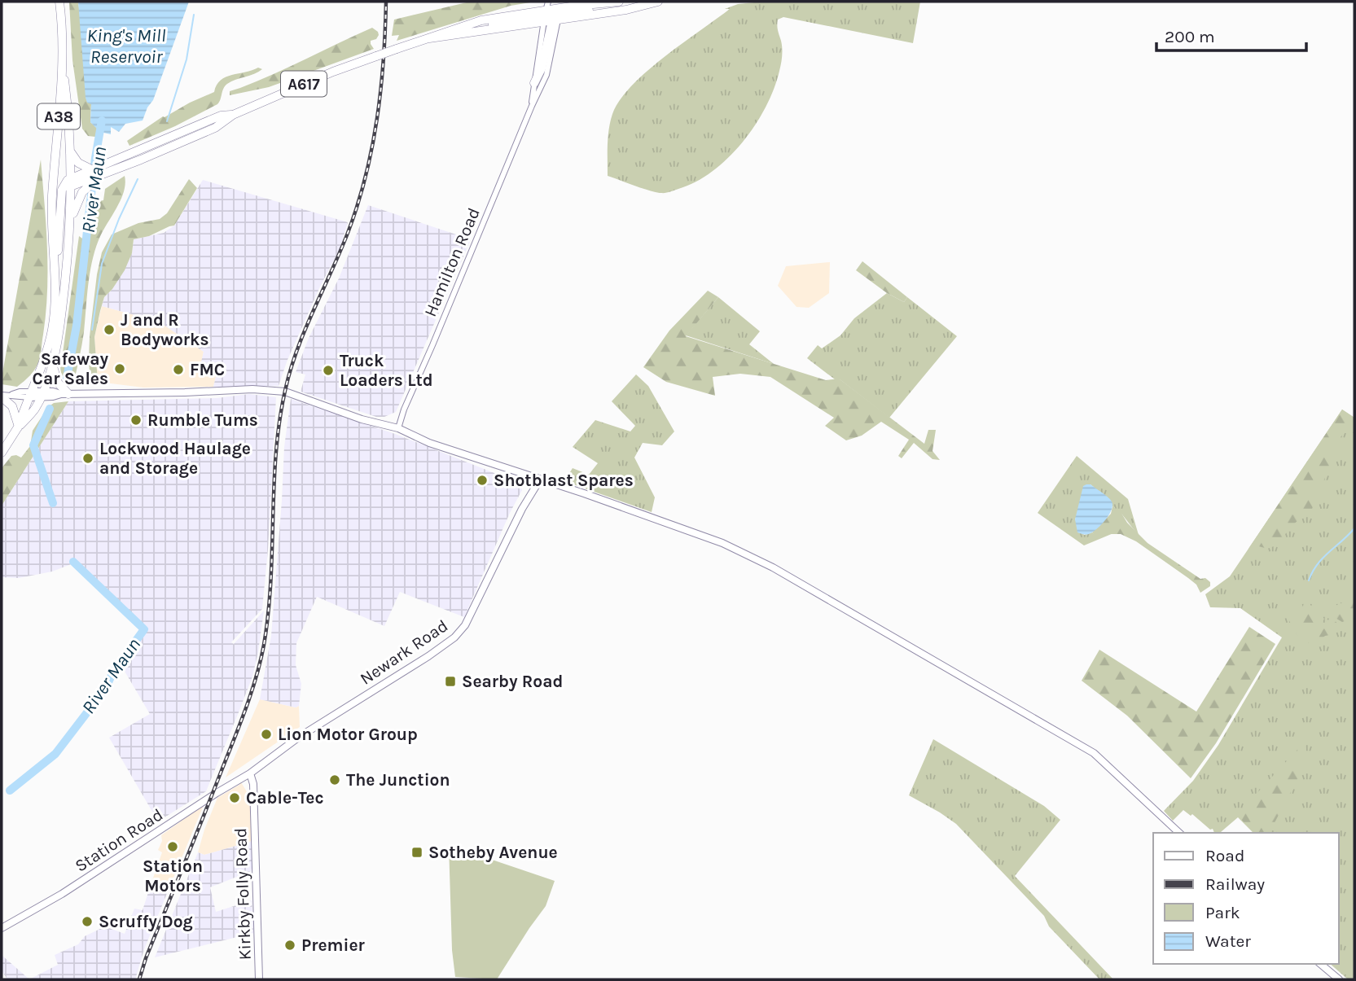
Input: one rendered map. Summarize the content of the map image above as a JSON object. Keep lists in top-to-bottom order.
{
  "streets": {
    "highway": ["A617", "A38"],
    "main road": ["Newark Road", "Station Road", "Kirkby Folly Road"],
    "street": ["Hamilton Road"]
  },
  "crossings": [
    ["A617", "A38"],
    ["A617", "Hamilton Road"],
    ["Newark Road", "Station Road"],
    ["Newark Road", "Kirkby Folly Road"],
    ["Station Road", "Kirkby Folly Road"]
  ],
  "water": ["King's Mill Reservoir", "River Maun"],
  "places": {
    "other": [
      "J and R Bodyworks",
      "Safeway Car Sales",
      "FMC",
      "Truck Loaders Ltd",
      "Rumble Tums",
      "Lockwood Haulage and Storage",
      "Shotblast Spares",
      "Lion Motor Group",
      "The Junction",
      "Cable-Tec",
      "Station Motors",
      "Scruffy Dog",
      "Premier"
    ],
    "transit": ["Searby Road", "Sotheby Avenue"]
  },
  "legend": [
    "Road",
    "Railway",
    "Park",
    "Water"
  ],
  "scale_bar": "200 m"
}
